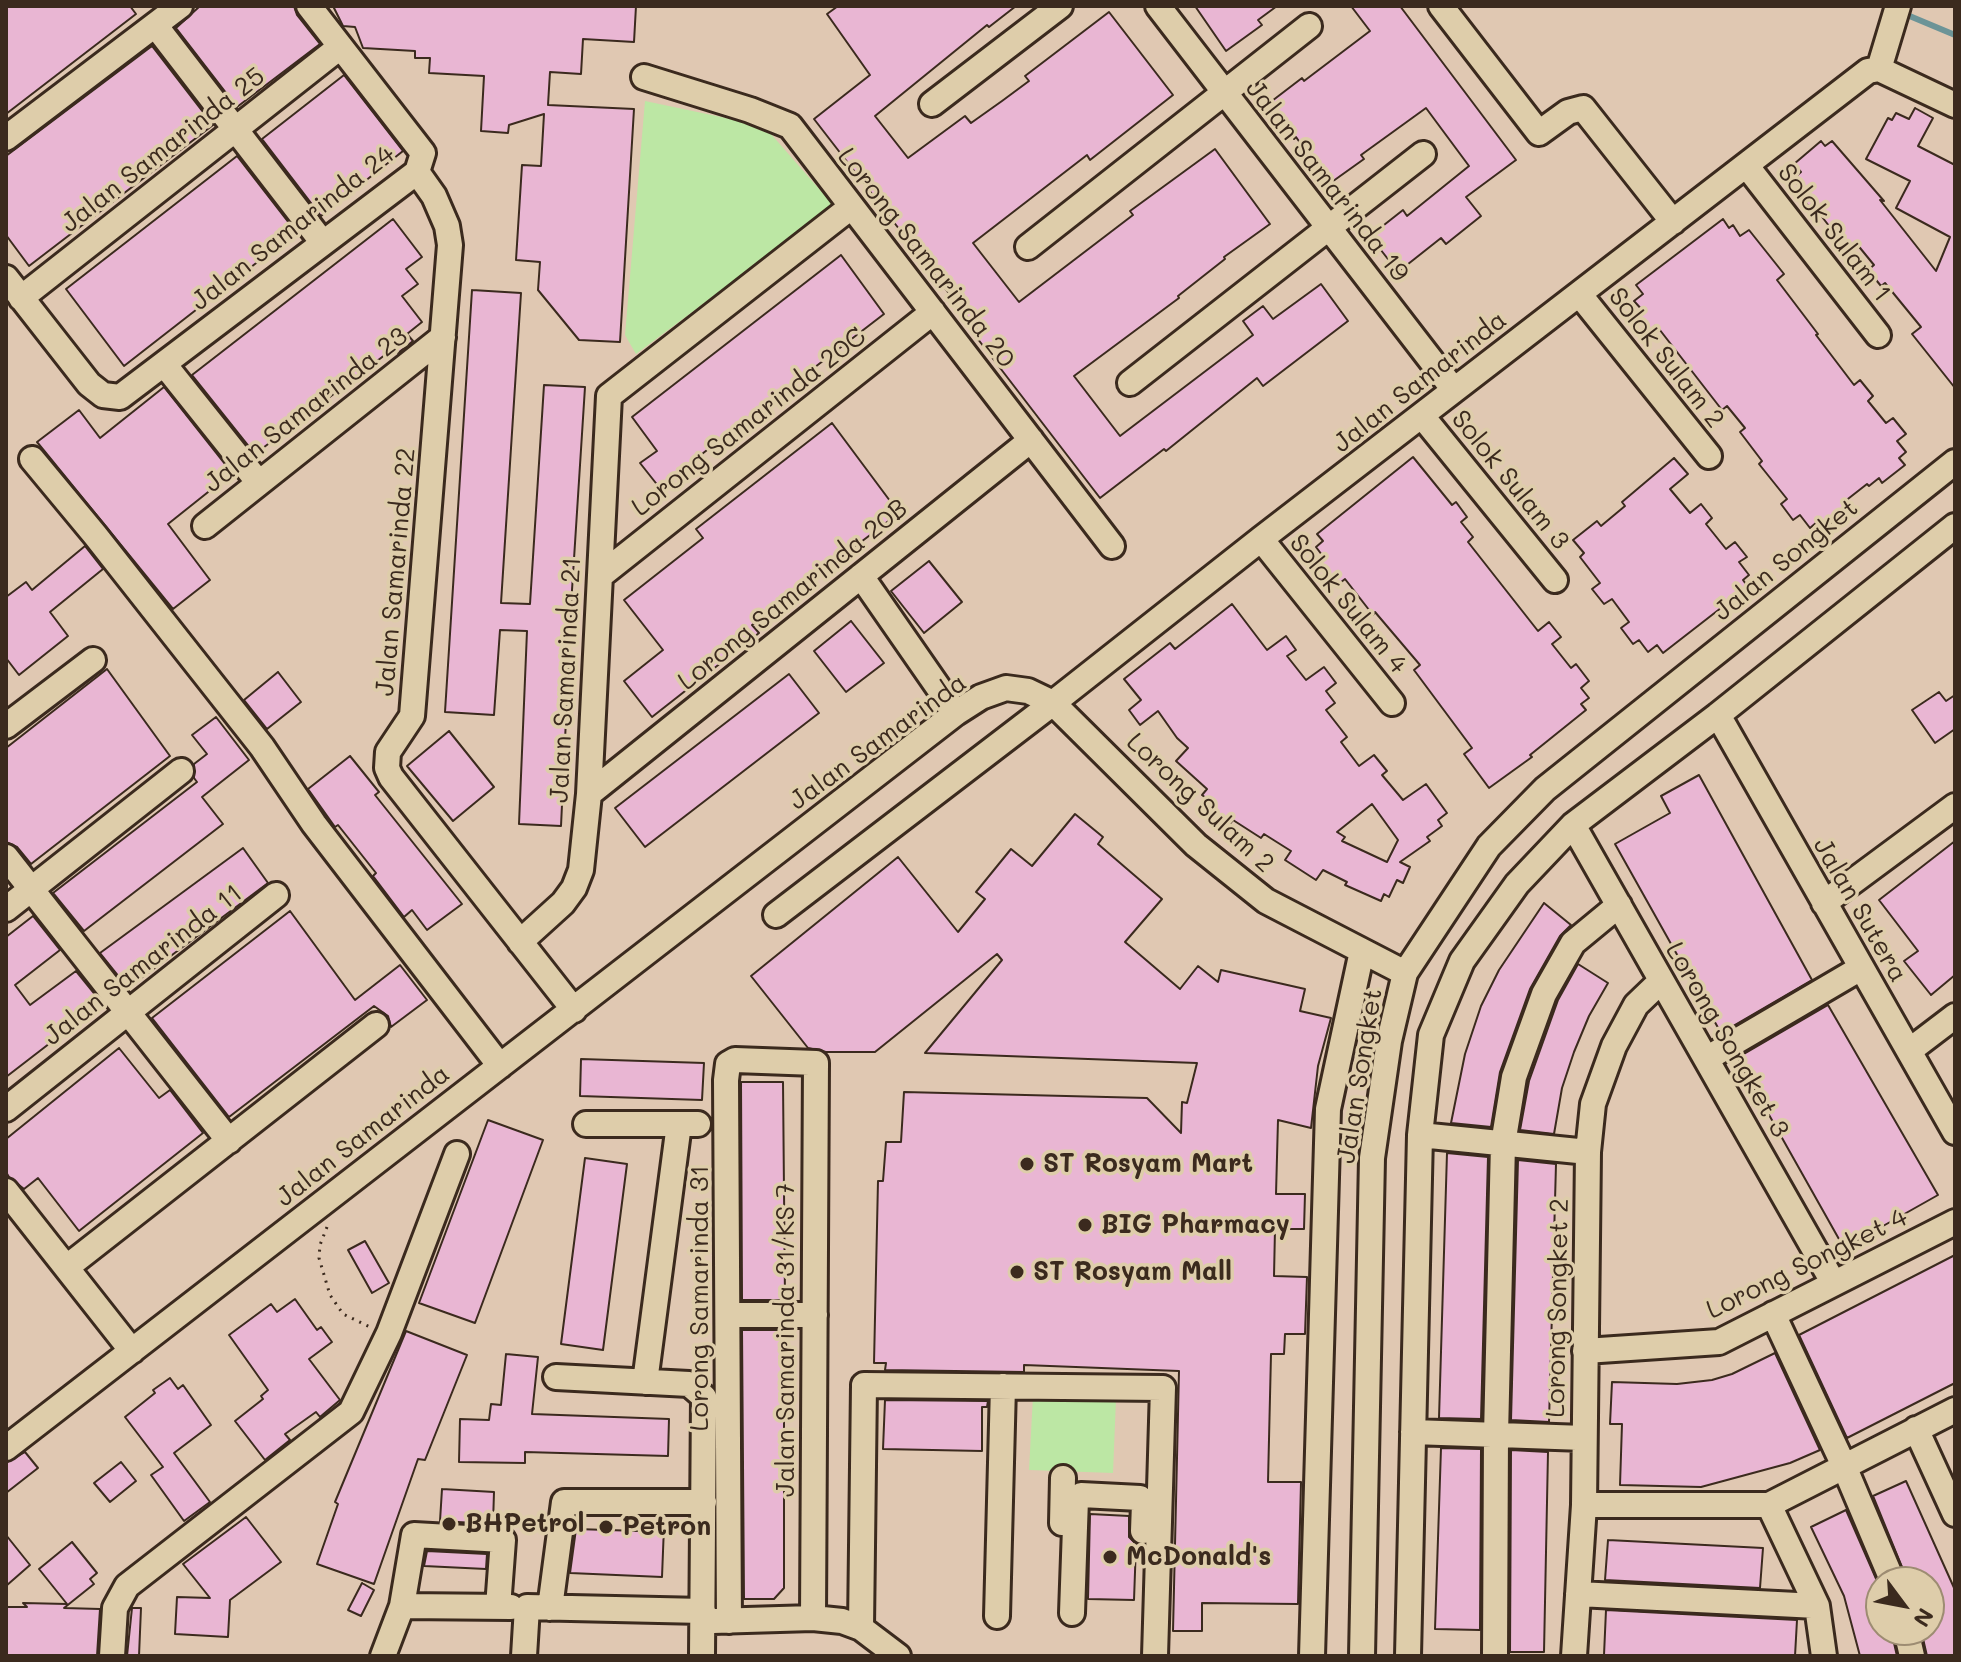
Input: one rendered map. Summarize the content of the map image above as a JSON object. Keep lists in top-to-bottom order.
{
  "streets": {
    "street": [
      "Jalan Samarinda 25",
      "Jalan Samarinda 19",
      "Jalan Samarinda 24",
      "Solok Sulam 1",
      "Lorong Samarinda 20",
      "Solok Sulam 2",
      "Jalan Samarinda",
      "Jalan Samarinda 23",
      "Lorong Samarinda 20C",
      "Solok Sulam 3",
      "Jalan Songket",
      "Jalan Samarinda 22",
      "Lorong Samarinda 20B",
      "Solok Sulam 4",
      "Jalan Samarinda 21",
      "Lorong Sulam 2",
      "Jalan Sutera",
      "Jalan Samarinda 11",
      "Lorong Songket 3",
      "Lorong Songket 4",
      "Lorong Samarinda 31",
      "Lorong Songket 2",
      "Jalan Samarinda 31/KS 7"
    ]
  },
  "crossings": [
    ["Jalan Samarinda 25", "Jalan Samarinda 24"],
    ["Jalan Samarinda 19", "Jalan Samarinda"],
    ["Jalan Samarinda 24", "Jalan Samarinda 22"],
    ["Solok Sulam 1", "Jalan Samarinda"],
    ["Lorong Samarinda 20", "Lorong Samarinda 20C"],
    ["Lorong Samarinda 20", "Lorong Samarinda 20B"],
    ["Lorong Samarinda 20", "Jalan Samarinda 21"],
    ["Solok Sulam 2", "Jalan Samarinda"],
    ["Jalan Samarinda", "Solok Sulam 3"],
    ["Jalan Samarinda", "Jalan Samarinda 22"],
    ["Jalan Samarinda", "Solok Sulam 4"],
    ["Jalan Samarinda", "Lorong Sulam 2"],
    ["Jalan Samarinda 23", "Jalan Samarinda 22"],
    ["Lorong Samarinda 20C", "Jalan Samarinda 21"],
    ["Jalan Songket", "Lorong Sulam 2"],
    ["Jalan Samarinda 22", "Jalan Samarinda 21"],
    ["Lorong Samarinda 20B", "Jalan Samarinda 21"],
    ["Lorong Songket 3", "Lorong Songket 4"],
    ["Lorong Songket 3", "Lorong Songket 2"],
    ["Lorong Songket 4", "Lorong Songket 2"],
    ["Lorong Samarinda 31", "Jalan Samarinda 31/KS 7"]
  ],
  "places": [
    "ST Rosyam Mart",
    "BIG Pharmacy",
    "ST Rosyam Mall",
    "BHPetrol",
    "Petron",
    "McDonald's"
  ],
  "north": "bottom right"
}
